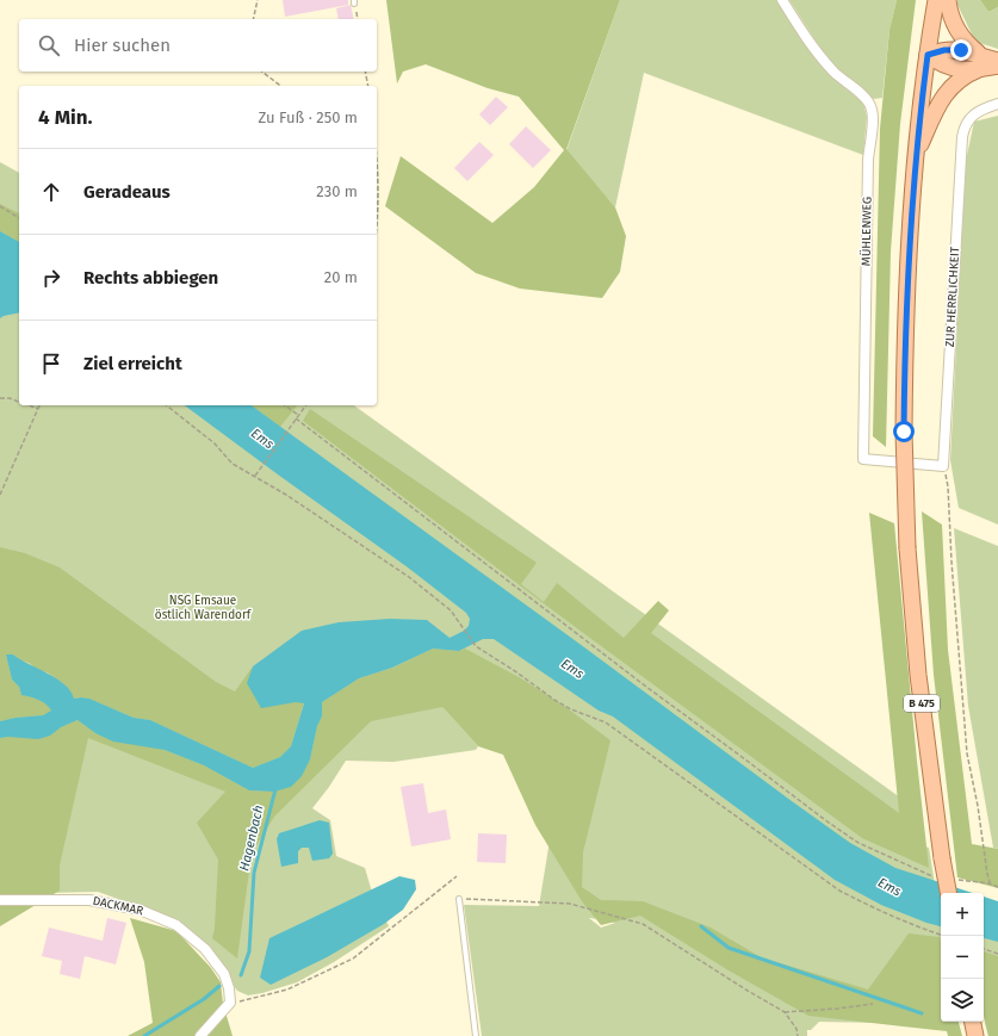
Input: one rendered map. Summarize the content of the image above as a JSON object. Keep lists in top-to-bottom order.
{
  "streets": {
    "main road": ["B 475"],
    "street": ["MÜHLENWEG", "ZUR HERRLICHKEIT", "DACKMAR"]
  },
  "crossings": [
    ["MÜHLENWEG", "ZUR HERRLICHKEIT"]
  ],
  "water": ["Ems", "Hagenbach"],
  "parks": ["NSG Emsaue östlich Warendorf"],
  "page": {
    "search": "Hier suchen",
    "heading": ["4 Min.", "Zu Fuß · 250 m"],
    "list": [
      ["Geradeaus", "230 m"],
      ["Rechts abbiegen", "20 m"],
      "Ziel erreicht"
    ],
    "map_buttons": ["+", "−"]
  }
}
